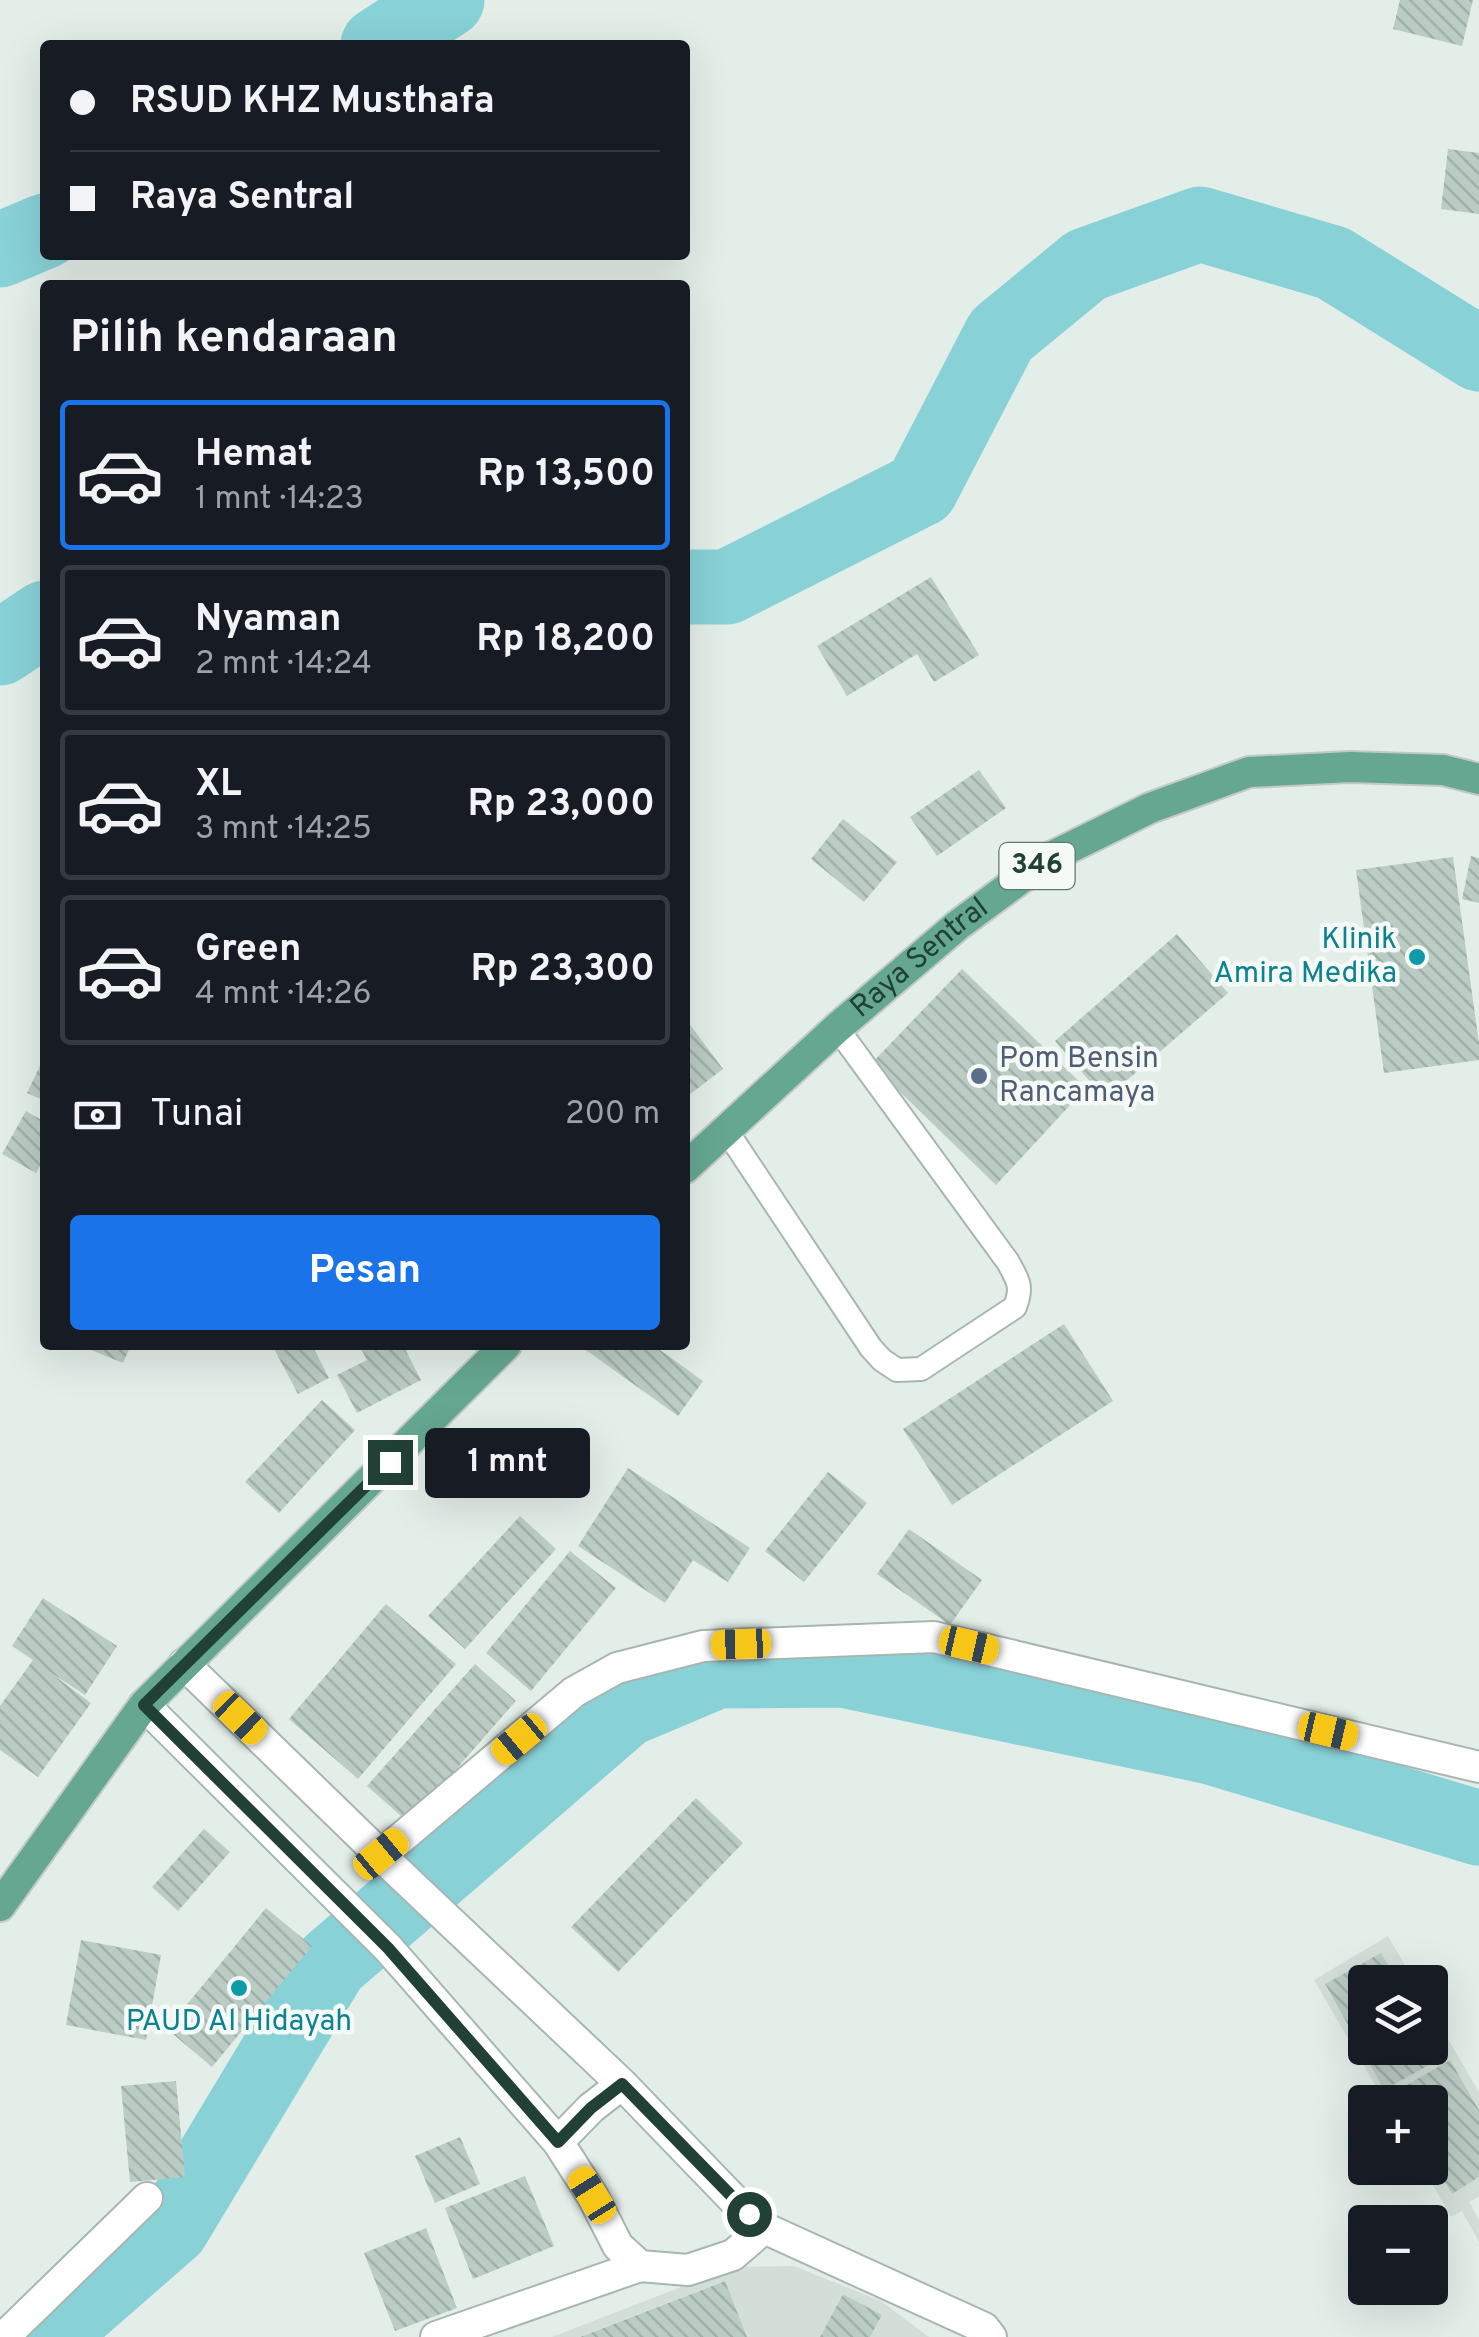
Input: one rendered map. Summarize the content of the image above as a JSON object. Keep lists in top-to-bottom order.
{
  "streets": {
    "main road": ["346", "Raya Sentral"]
  },
  "places": ["Klinik Amira Medika", "Pom Bensin Rancamaya", "PAUD Al Hidayah"],
  "page": {
    "banner": ["RSUD KHZ Musthafa", "Raya Sentral"],
    "heading": "Pilih kendaraan",
    "list": [
      {
        "name": "Hemat",
        "note": "1 mnt · 14:23",
        "value": "Rp 13,500"
      },
      {
        "name": "Nyaman",
        "note": "2 mnt · 14:24",
        "value": "Rp 18,200"
      },
      {
        "name": "XL",
        "note": "3 mnt · 14:25",
        "value": "Rp 23,000"
      },
      {
        "name": "Green",
        "note": "4 mnt · 14:26",
        "value": "Rp 23,300"
      }
    ],
    "pay": ["Tunai", "200 m"],
    "buttons": "Pesan",
    "bubble": "1 mnt",
    "map_buttons": ["+", "−"]
  }
}
